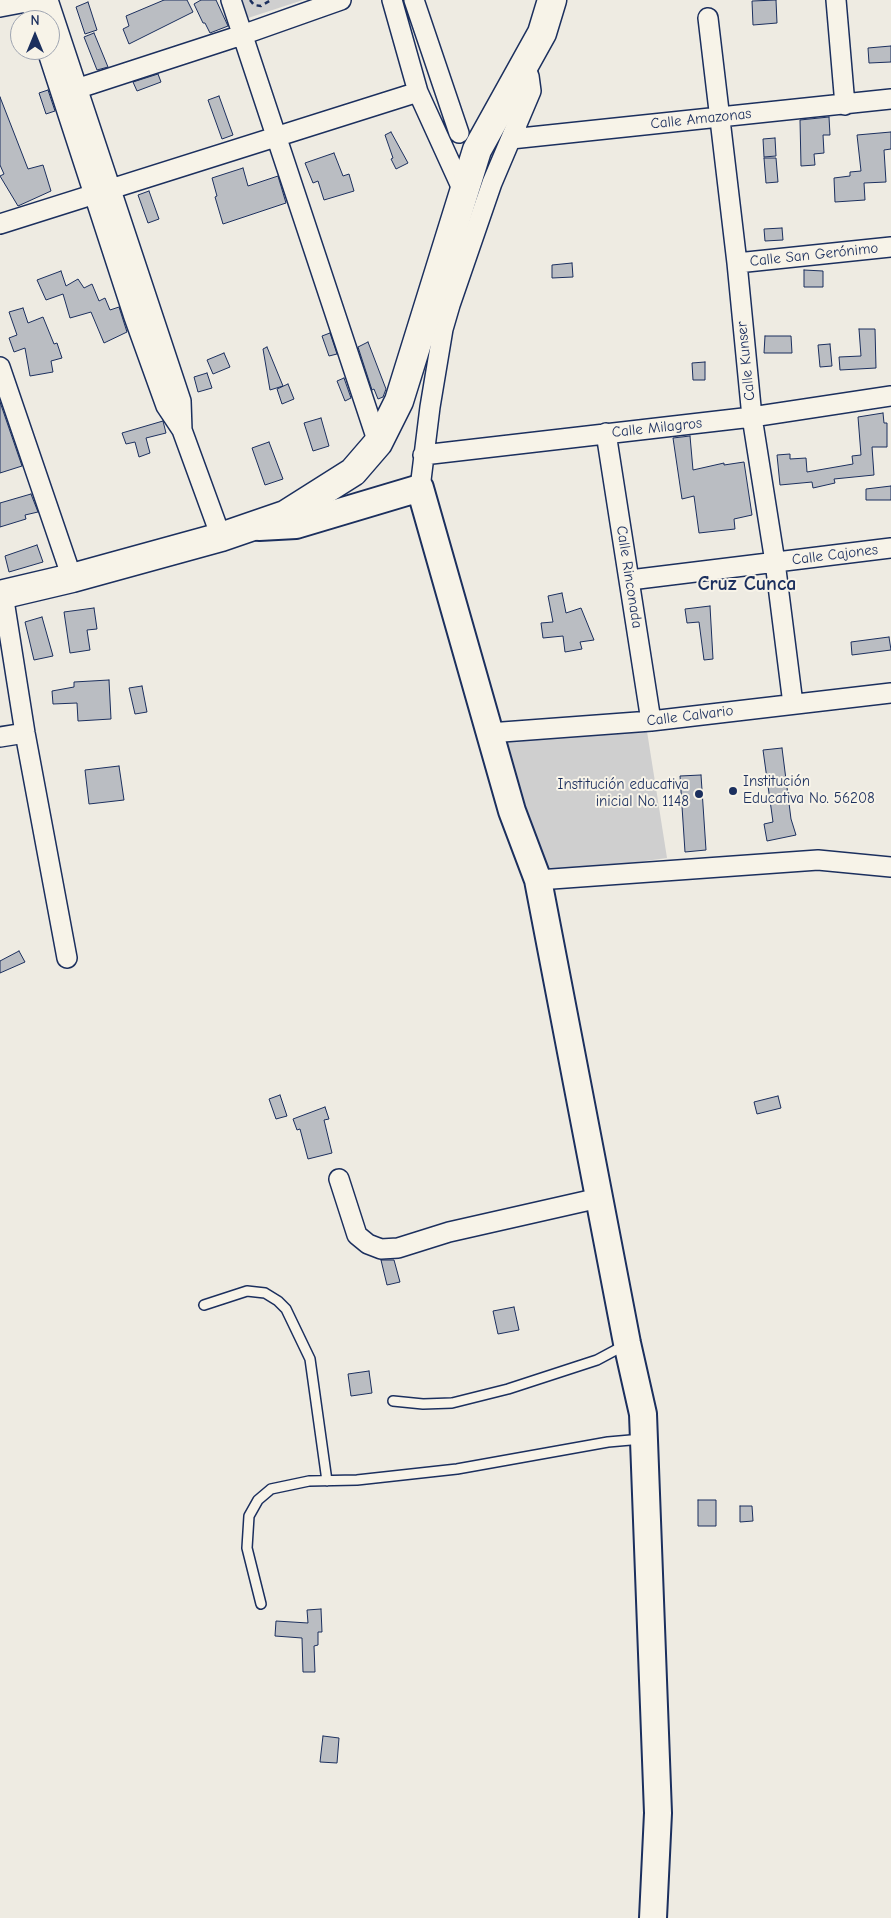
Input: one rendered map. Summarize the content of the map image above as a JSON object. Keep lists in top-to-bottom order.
{
  "streets": {
    "street": [
      "Calle Amazonas",
      "Calle San Gerónimo",
      "Calle Kunser",
      "Calle Milagros",
      "Calle Cajones",
      "Calle Rinconada",
      "Calle Calvario"
    ]
  },
  "crossings": [
    ["Calle Amazonas", "Calle Kunser"],
    ["Calle San Gerónimo", "Calle Kunser"],
    ["Calle Kunser", "Calle Milagros"],
    ["Calle Kunser", "Calle Cajones"],
    ["Calle Kunser", "Calle Calvario"],
    ["Calle Milagros", "Calle Rinconada"],
    ["Calle Cajones", "Calle Rinconada"],
    ["Calle Rinconada", "Calle Calvario"]
  ],
  "districts": ["Cruz Cunca"],
  "places": ["Institución Educativa No. 56208", "Institución educativa inicial No. 1148"],
  "north": "top"
}
